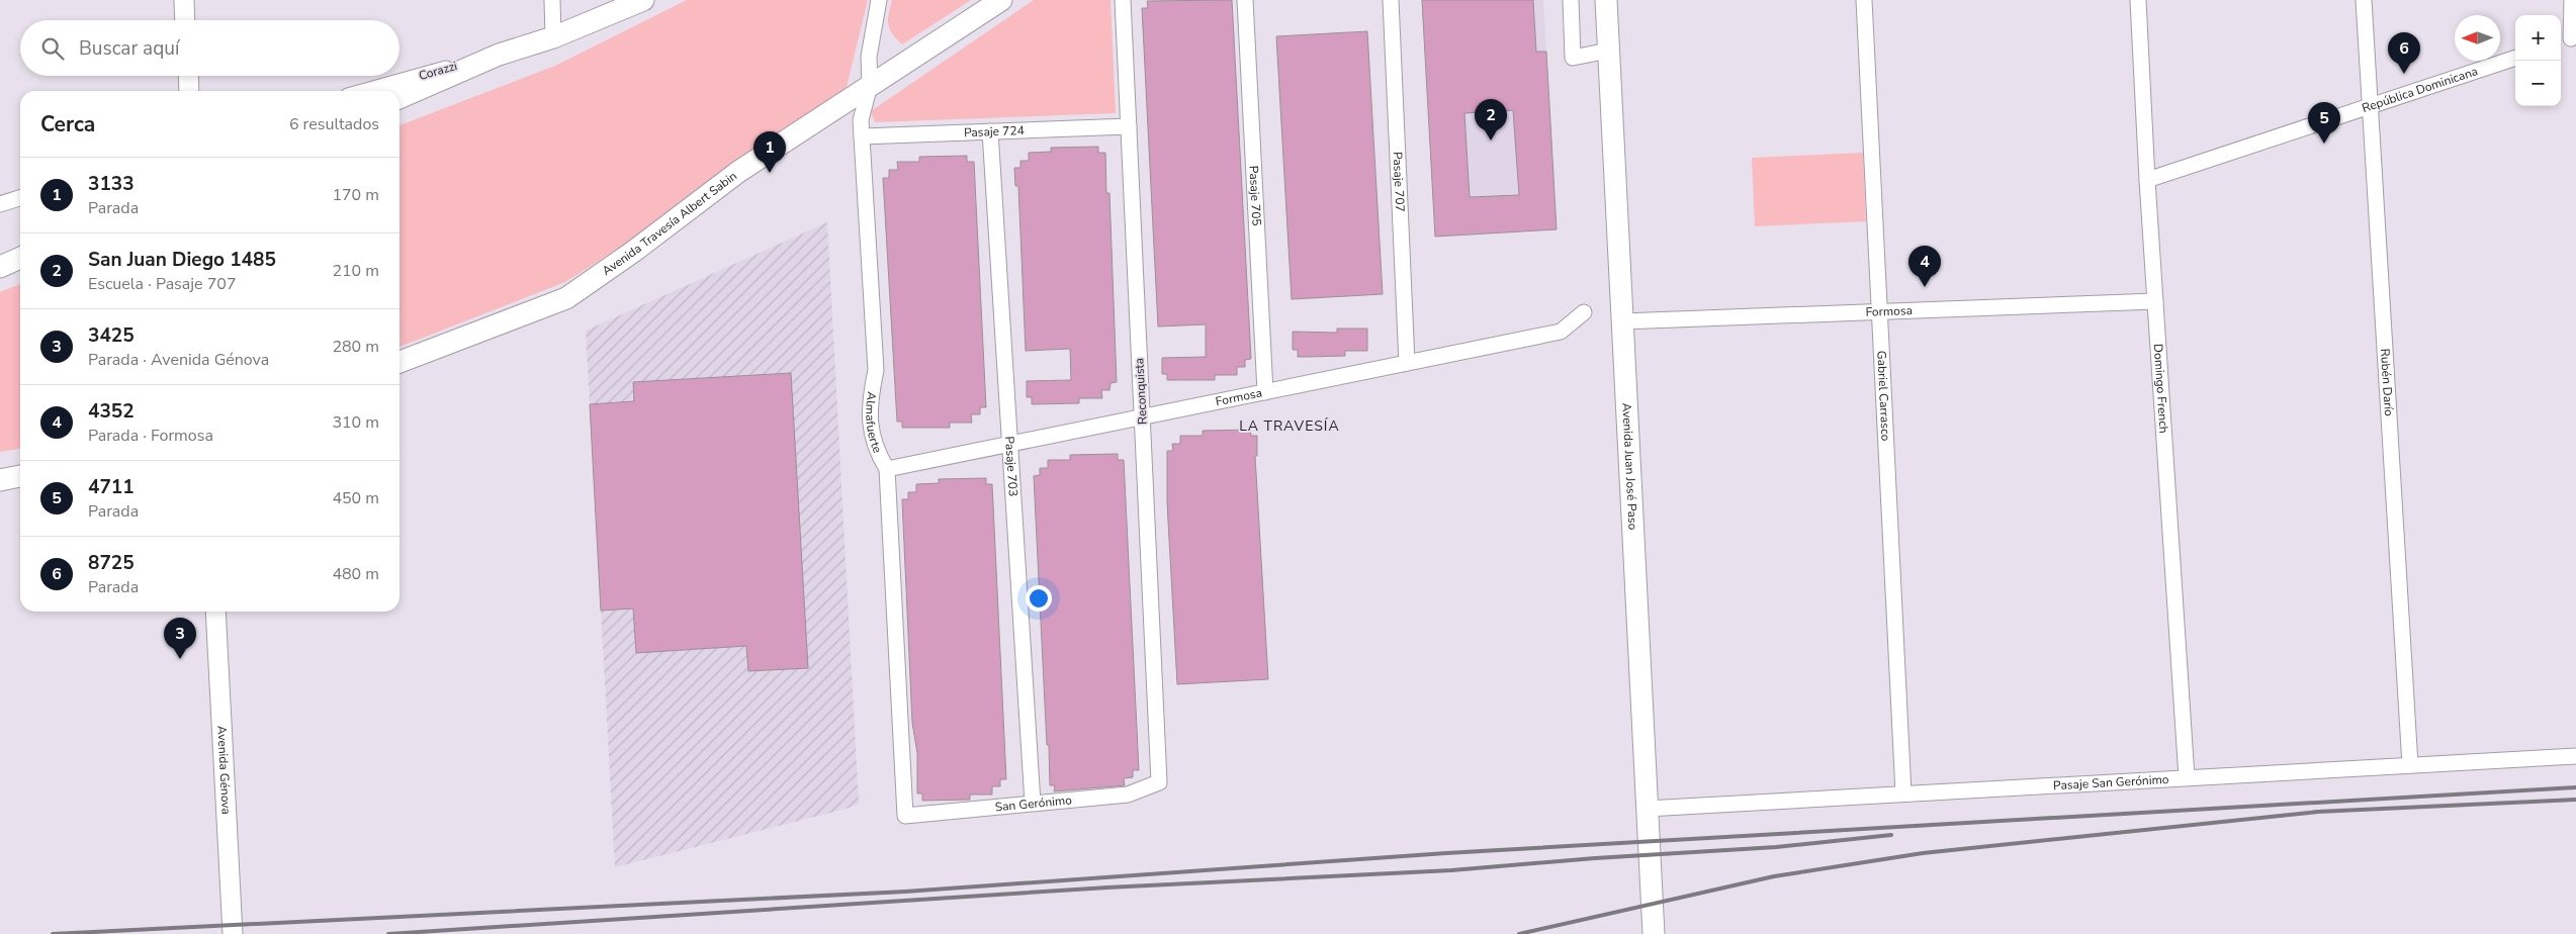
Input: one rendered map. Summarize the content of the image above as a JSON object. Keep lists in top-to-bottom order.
{
  "streets": {
    "main road": ["Avenida Travesía Albert Sabin", "Avenida Juan José Paso"],
    "street": [
      "Corazzi",
      "República Dominicana",
      "Pasaje 724",
      "Pasaje 707",
      "Pasaje 705",
      "Formosa",
      "Rubén Darío",
      "Domingo French",
      "Reconquista",
      "Gabriel Carrasco",
      "Almafuerte",
      "Pasaje 703",
      "Avenida Génova",
      "Pasaje San Gerónimo",
      "San Gerónimo"
    ]
  },
  "crossings": [
    ["República Dominicana", "Rubén Darío"],
    ["República Dominicana", "Domingo French"],
    ["Pasaje 724", "Reconquista"],
    ["Pasaje 724", "Almafuerte"],
    ["Pasaje 724", "Pasaje 703"],
    ["Pasaje 707", "Formosa"],
    ["Pasaje 705", "Formosa"],
    ["Avenida Travesía Albert Sabin", "Almafuerte"],
    ["Formosa", "Domingo French"],
    ["Formosa", "Reconquista"],
    ["Formosa", "Gabriel Carrasco"],
    ["Formosa", "Almafuerte"],
    ["Formosa", "Pasaje 703"],
    ["Formosa", "Avenida Juan José Paso"],
    ["Rubén Darío", "Pasaje San Gerónimo"],
    ["Domingo French", "Pasaje San Gerónimo"],
    ["Reconquista", "San Gerónimo"],
    ["Gabriel Carrasco", "Pasaje San Gerónimo"],
    ["Almafuerte", "San Gerónimo"],
    ["Pasaje 703", "San Gerónimo"],
    ["Avenida Juan José Paso", "Pasaje San Gerónimo"]
  ],
  "districts": ["LA TRAVESÍA"],
  "north": "left",
  "page": {
    "map_buttons": ["+", "−"],
    "search": "Buscar aquí",
    "pins": [
      "6",
      "2",
      "5",
      "1",
      "4",
      "3"
    ],
    "heading": ["Cerca", "6 resultados"],
    "list": [
      {
        "mark": "1",
        "name": "3133",
        "note": "Parada",
        "value": "170 m"
      },
      {
        "mark": "2",
        "name": "San Juan Diego 1485",
        "note": "Escuela · Pasaje 707",
        "value": "210 m"
      },
      {
        "mark": "3",
        "name": "3425",
        "note": "Parada · Avenida Génova",
        "value": "280 m"
      },
      {
        "mark": "4",
        "name": "4352",
        "note": "Parada · Formosa",
        "value": "310 m"
      },
      {
        "mark": "5",
        "name": "4711",
        "note": "Parada",
        "value": "450 m"
      },
      {
        "mark": "6",
        "name": "8725",
        "note": "Parada",
        "value": "480 m"
      }
    ]
  }
}
